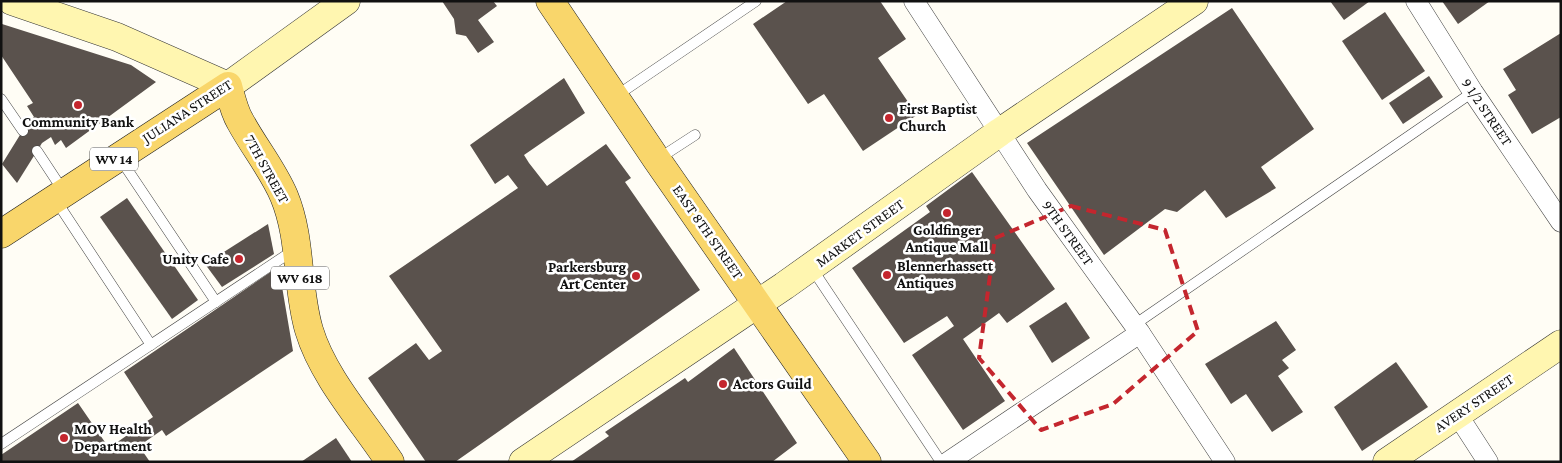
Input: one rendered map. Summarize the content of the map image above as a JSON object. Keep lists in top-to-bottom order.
{
  "streets": {
    "main road": [
      "JULIANA STREET",
      "WV 14",
      "7TH STREET",
      "EAST 8TH STREET",
      "WV 618"
    ],
    "street": [
      "9 1/2 STREET",
      "MARKET STREET",
      "9TH STREET",
      "AVERY STREET"
    ]
  },
  "crossings": [
    ["JULIANA STREET", "7TH STREET"],
    ["EAST 8TH STREET", "MARKET STREET"],
    ["MARKET STREET", "9TH STREET"]
  ],
  "places": [
    "Community Bank",
    "First Baptist Church",
    "Goldfinger Antique Mall",
    "Unity Cafe",
    "Blennerhassett Antiques",
    "Parkersburg Art Center",
    "Actors Guild",
    "MOV Health Department"
  ]
}
